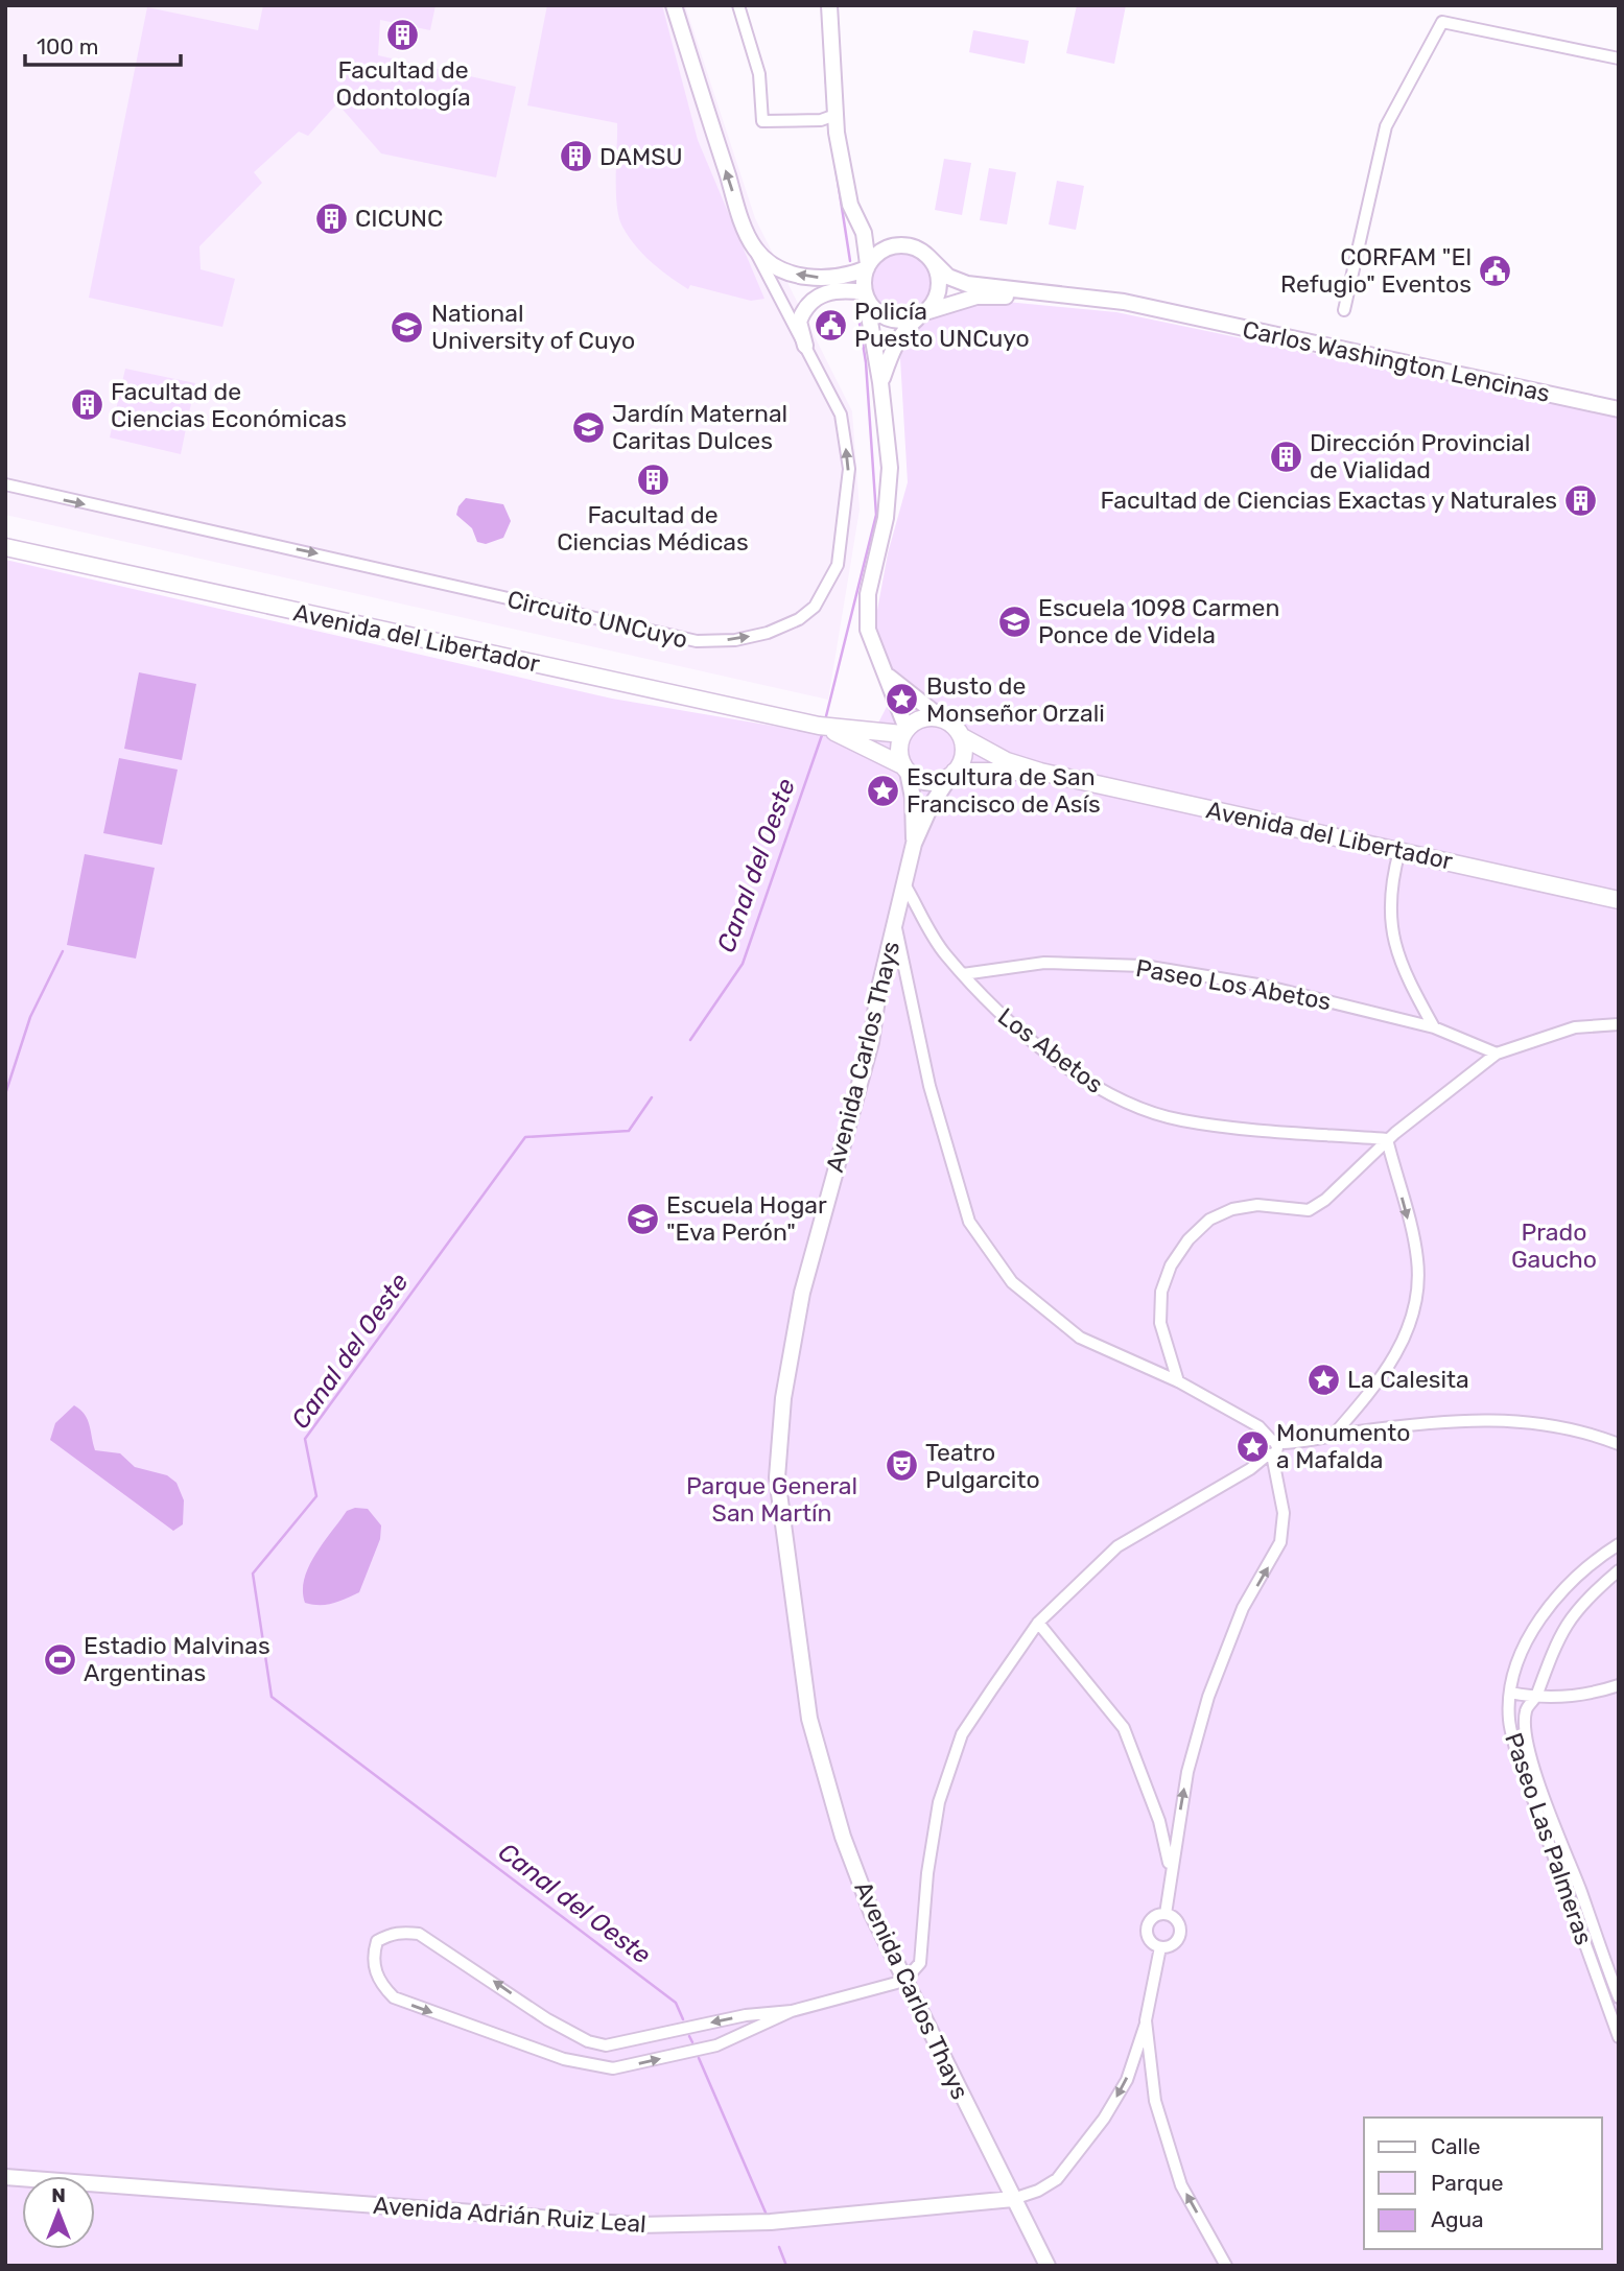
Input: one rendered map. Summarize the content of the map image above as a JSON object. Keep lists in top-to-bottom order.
{
  "streets": {
    "main road": ["Avenida del Libertador"],
    "street": [
      "Carlos Washington Lencinas",
      "Circuito UNCuyo",
      "Paseo Los Abetos",
      "Los Abetos",
      "Avenida Carlos Thays",
      "Paseo Las Palmeras",
      "Avenida Adrián Ruiz Leal"
    ]
  },
  "crossings": [
    ["Avenida del Libertador", "Avenida Carlos Thays"],
    ["Paseo Los Abetos", "Los Abetos"],
    ["Los Abetos", "Avenida Carlos Thays"],
    ["Avenida Carlos Thays", "Avenida Adrián Ruiz Leal"]
  ],
  "water": ["Canal del Oeste"],
  "parks": ["Prado Gaucho", "Parque General San Martín"],
  "places": {
    "building": [
      "Facultad de Odontología",
      "DAMSU",
      "CICUNC",
      "Facultad de Ciencias Económicas",
      "Dirección Provincial de Vialidad",
      "Facultad de Ciencias Médicas",
      "Facultad de Ciencias Exactas y Naturales"
    ],
    "public building": ["CORFAM \"El Refugio\" Eventos", "Policía Puesto UNCuyo"],
    "school or university": [
      "National University of Cuyo",
      "Jardín Maternal Caritas Dulces",
      "Escuela 1098 Carmen Ponce de Videla",
      "Escuela Hogar \"Eva Perón\""
    ],
    "place": [
      "Busto de Monseñor Orzali",
      "Escultura de San Francisco de Asís",
      "La Calesita",
      "Monumento a Mafalda"
    ],
    "theatre": ["Teatro Pulgarcito"],
    "sports": ["Estadio Malvinas Argentinas"]
  },
  "legend": ["Calle", "Parque", "Agua"],
  "scale_bar": "100 m",
  "north": "top"
}
